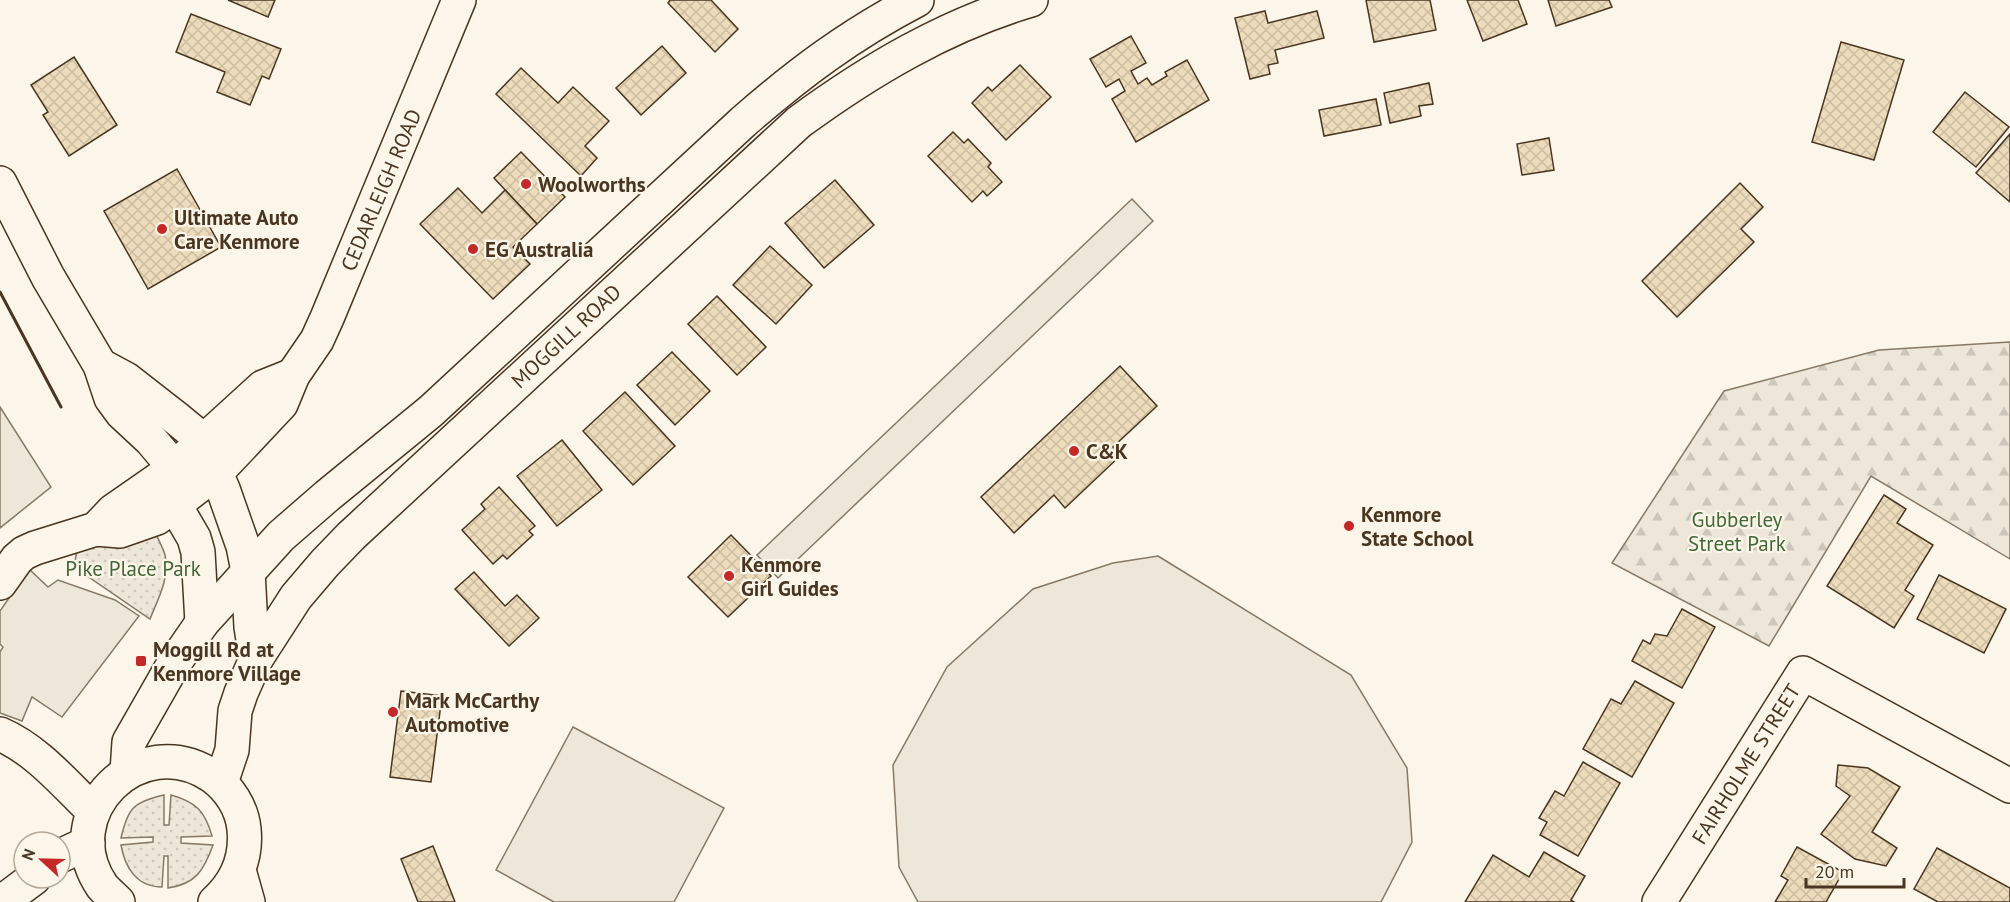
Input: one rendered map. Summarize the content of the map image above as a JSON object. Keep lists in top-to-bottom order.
{
  "streets": {
    "main road": ["CEDARLEIGH ROAD", "MOGGILL ROAD", "FAIRHOLME STREET"]
  },
  "parks": ["Gubberley Street Park", "Pike Place Park"],
  "places": {
    "other": [
      "Woolworths",
      "Ultimate Auto Care Kenmore",
      "EG Australia",
      "C&K",
      "Kenmore State School",
      "Kenmore Girl Guides",
      "Mark McCarthy Automotive"
    ],
    "transit": ["Moggill Rd at Kenmore Village"]
  },
  "scale_bar": "20 m",
  "north": "left"
}
